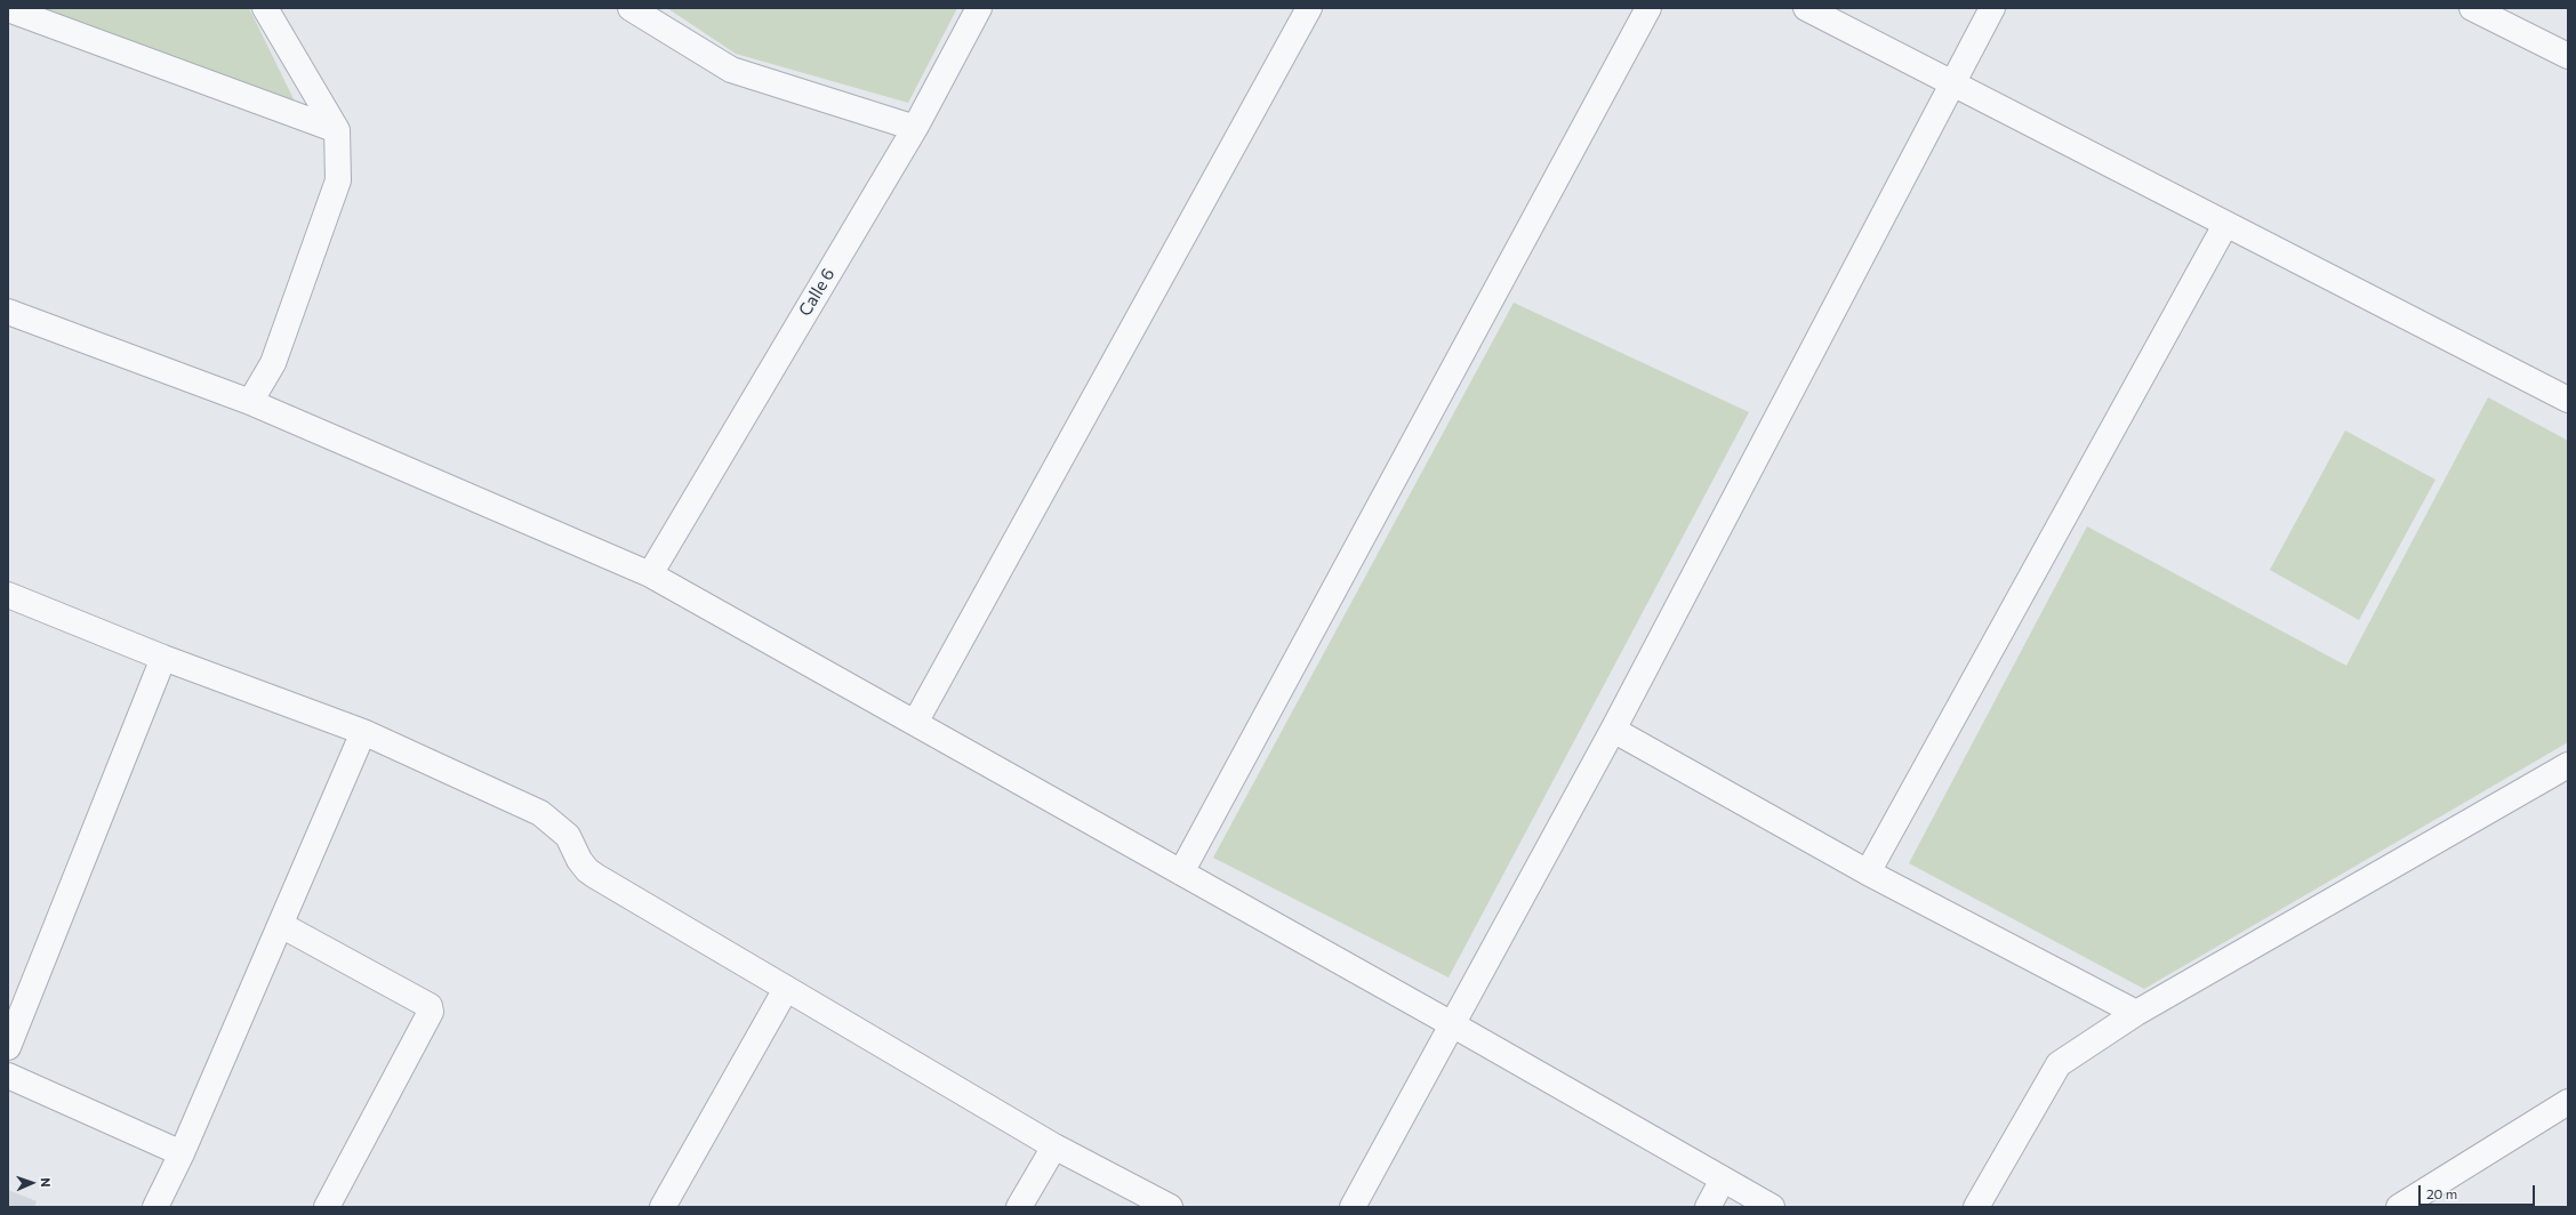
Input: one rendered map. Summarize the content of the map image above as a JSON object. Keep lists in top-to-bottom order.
{
  "streets": {
    "street": ["Calle 6"]
  },
  "scale_bar": "20 m",
  "north": "right"
}
